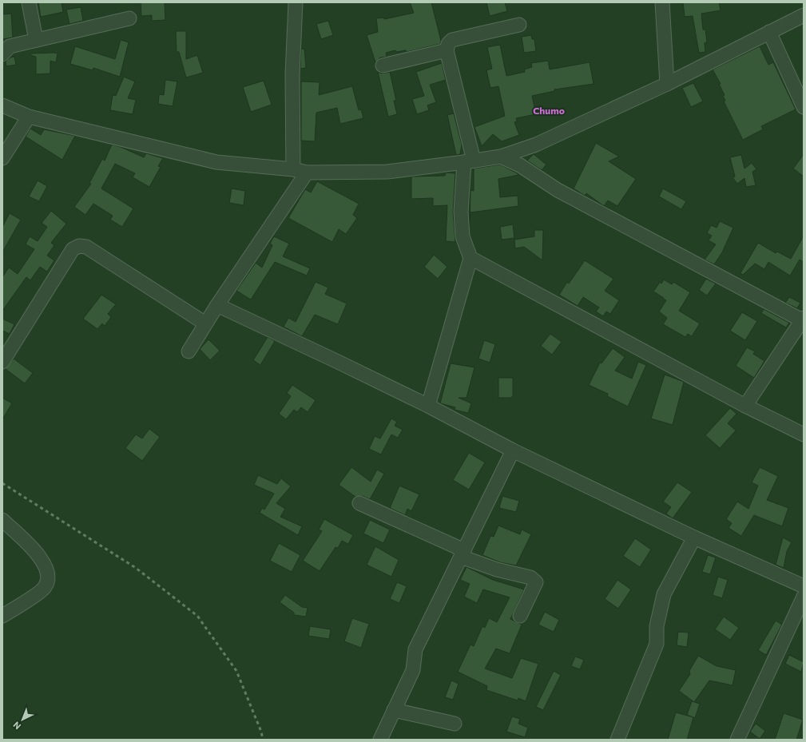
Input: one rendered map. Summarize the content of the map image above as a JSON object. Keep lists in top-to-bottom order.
{
  "districts": ["Chumo"],
  "north": "bottom left"
}
